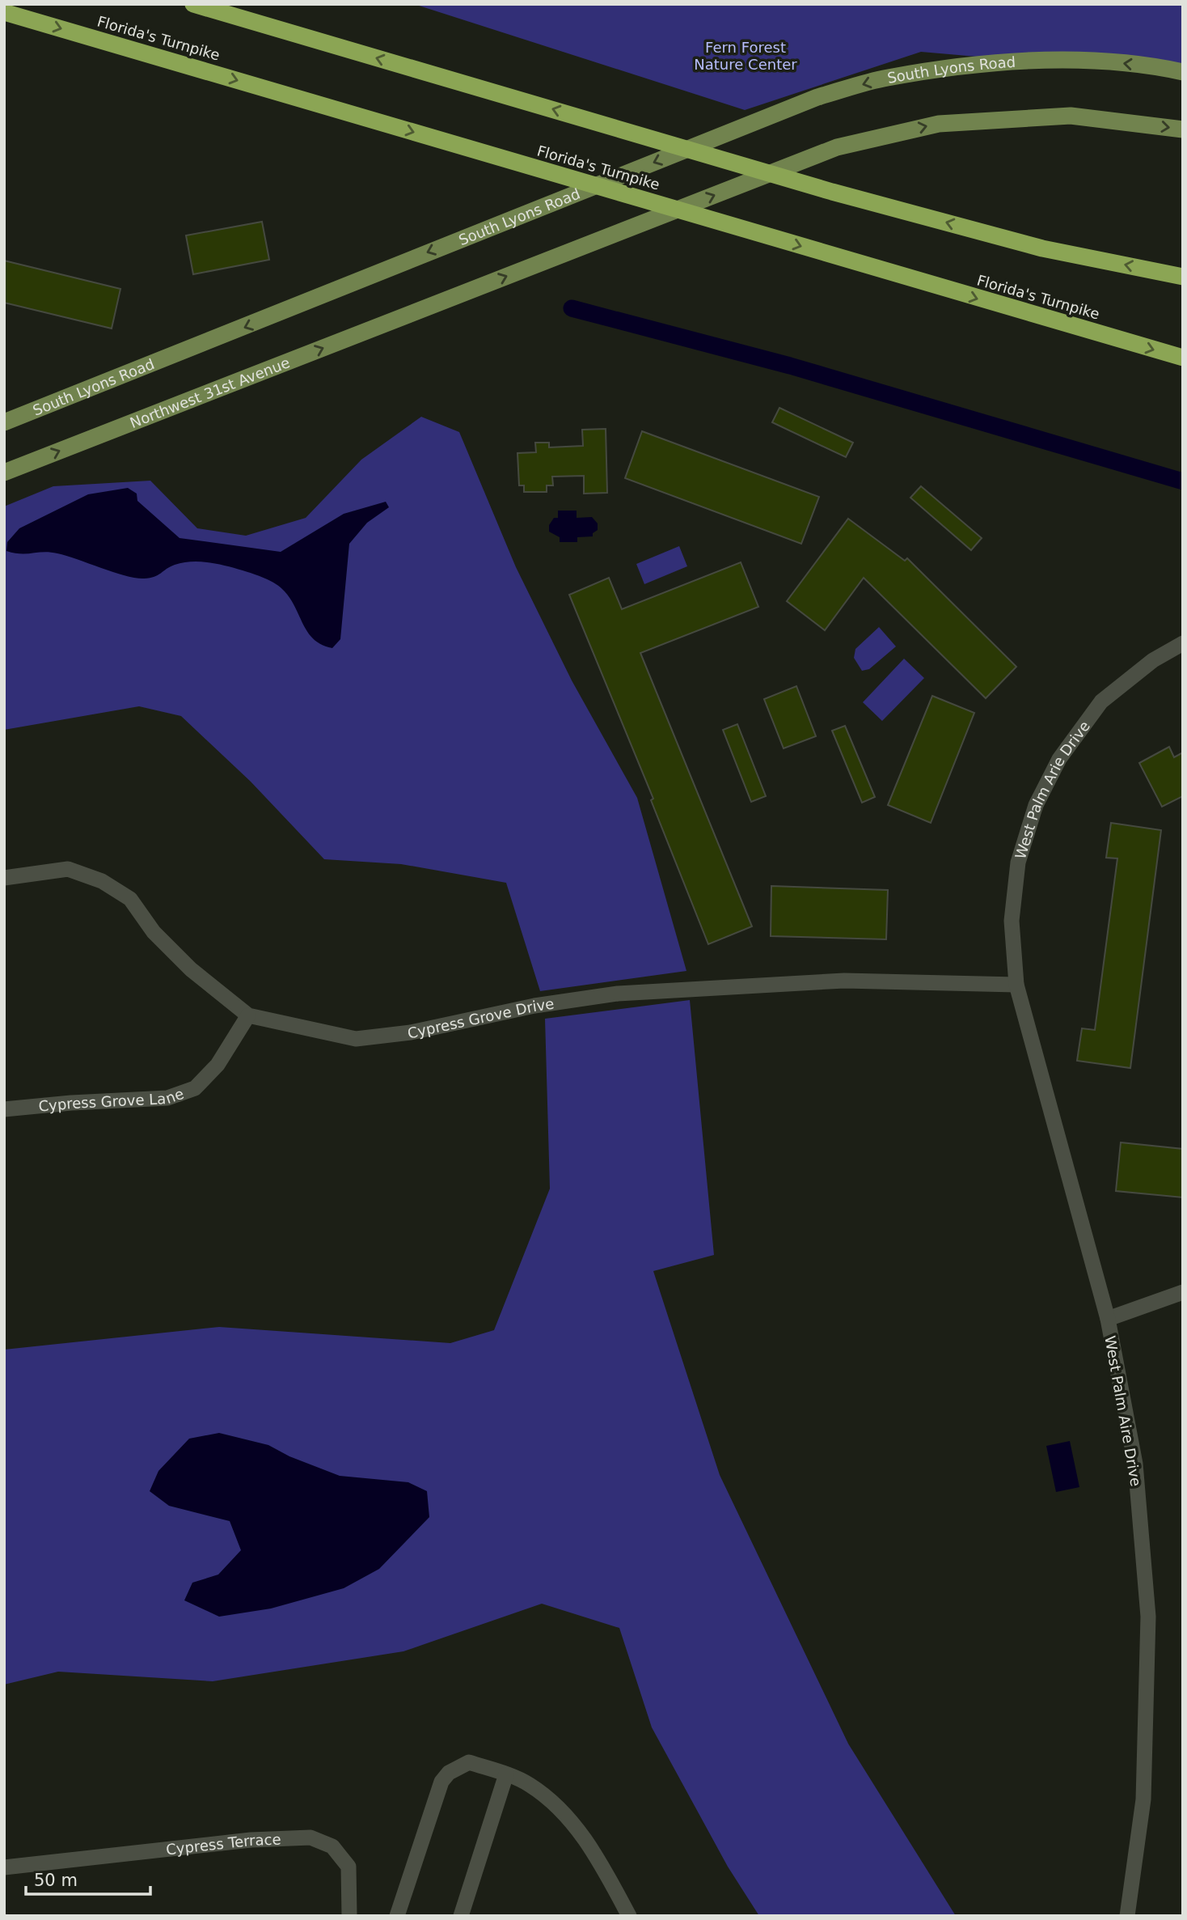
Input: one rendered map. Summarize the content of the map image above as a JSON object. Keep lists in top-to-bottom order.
{
  "streets": {
    "highway": ["Florida's Turnpike"],
    "main road": ["South Lyons Road", "Northwest 31st Avenue"],
    "street": [
      "West Palm Arie Drive",
      "Cypress Grove Drive",
      "Cypress Grove Lane",
      "West Palm Aire Drive",
      "Cypress Terrace"
    ]
  },
  "crossings": [
    ["West Palm Arie Drive", "Cypress Grove Drive"],
    ["West Palm Arie Drive", "West Palm Aire Drive"],
    ["Cypress Grove Drive", "Cypress Grove Lane"],
    ["Cypress Grove Drive", "West Palm Aire Drive"]
  ],
  "one_way": ["South Lyons Road", "Northwest 31st Avenue"],
  "parks": ["Fern Forest Nature Center"],
  "scale_bar": "50 m"
}
